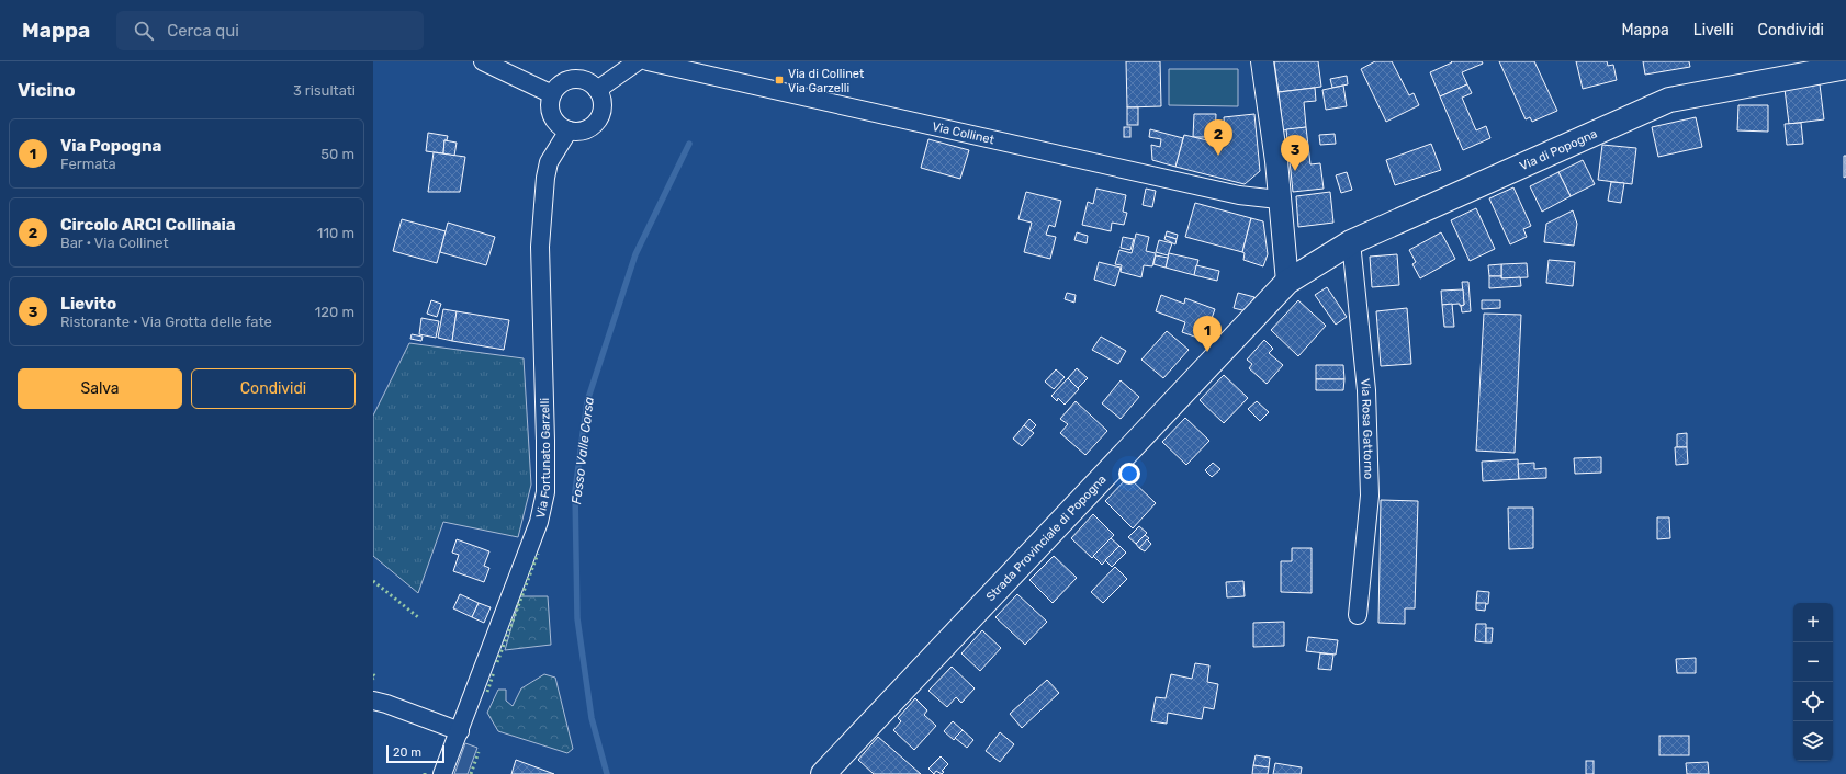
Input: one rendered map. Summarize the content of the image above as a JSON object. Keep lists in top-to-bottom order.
{
  "streets": {
    "main road": ["Via di Popogna", "Strada Provinciale di Popogna"],
    "street": ["Via Collinet", "Via Rosa Gattorno", "Via Fortunato Garzelli"]
  },
  "crossings": [
    ["Via di Popogna", "Via Rosa Gattorno"],
    ["Via di Popogna", "Strada Provinciale di Popogna"]
  ],
  "water": ["Fosso Valle Corsa"],
  "places": {
    "transit": ["Via di Collinet Via Garzelli"]
  },
  "scale_bar": "20 m",
  "page": {
    "header": "Mappa",
    "search": "Cerca qui",
    "nav": ["Mappa", "Livelli", "Condividi"],
    "heading": ["Vicino", "3 risultati"],
    "list": [
      {
        "mark": "1",
        "name": "Via Popogna",
        "note": "Fermata",
        "value": "50 m"
      },
      {
        "mark": "2",
        "name": "Circolo ARCI Collinaia",
        "note": "Bar · Via Collinet",
        "value": "110 m"
      },
      {
        "mark": "3",
        "name": "Lievito",
        "note": "Ristorante · Via Grotta delle fate",
        "value": "120 m"
      }
    ],
    "pins": ["2", "3", "1"],
    "buttons": ["Salva", "Condividi"],
    "map_buttons": ["+", "−"],
    "scale": "20 m"
  }
}
